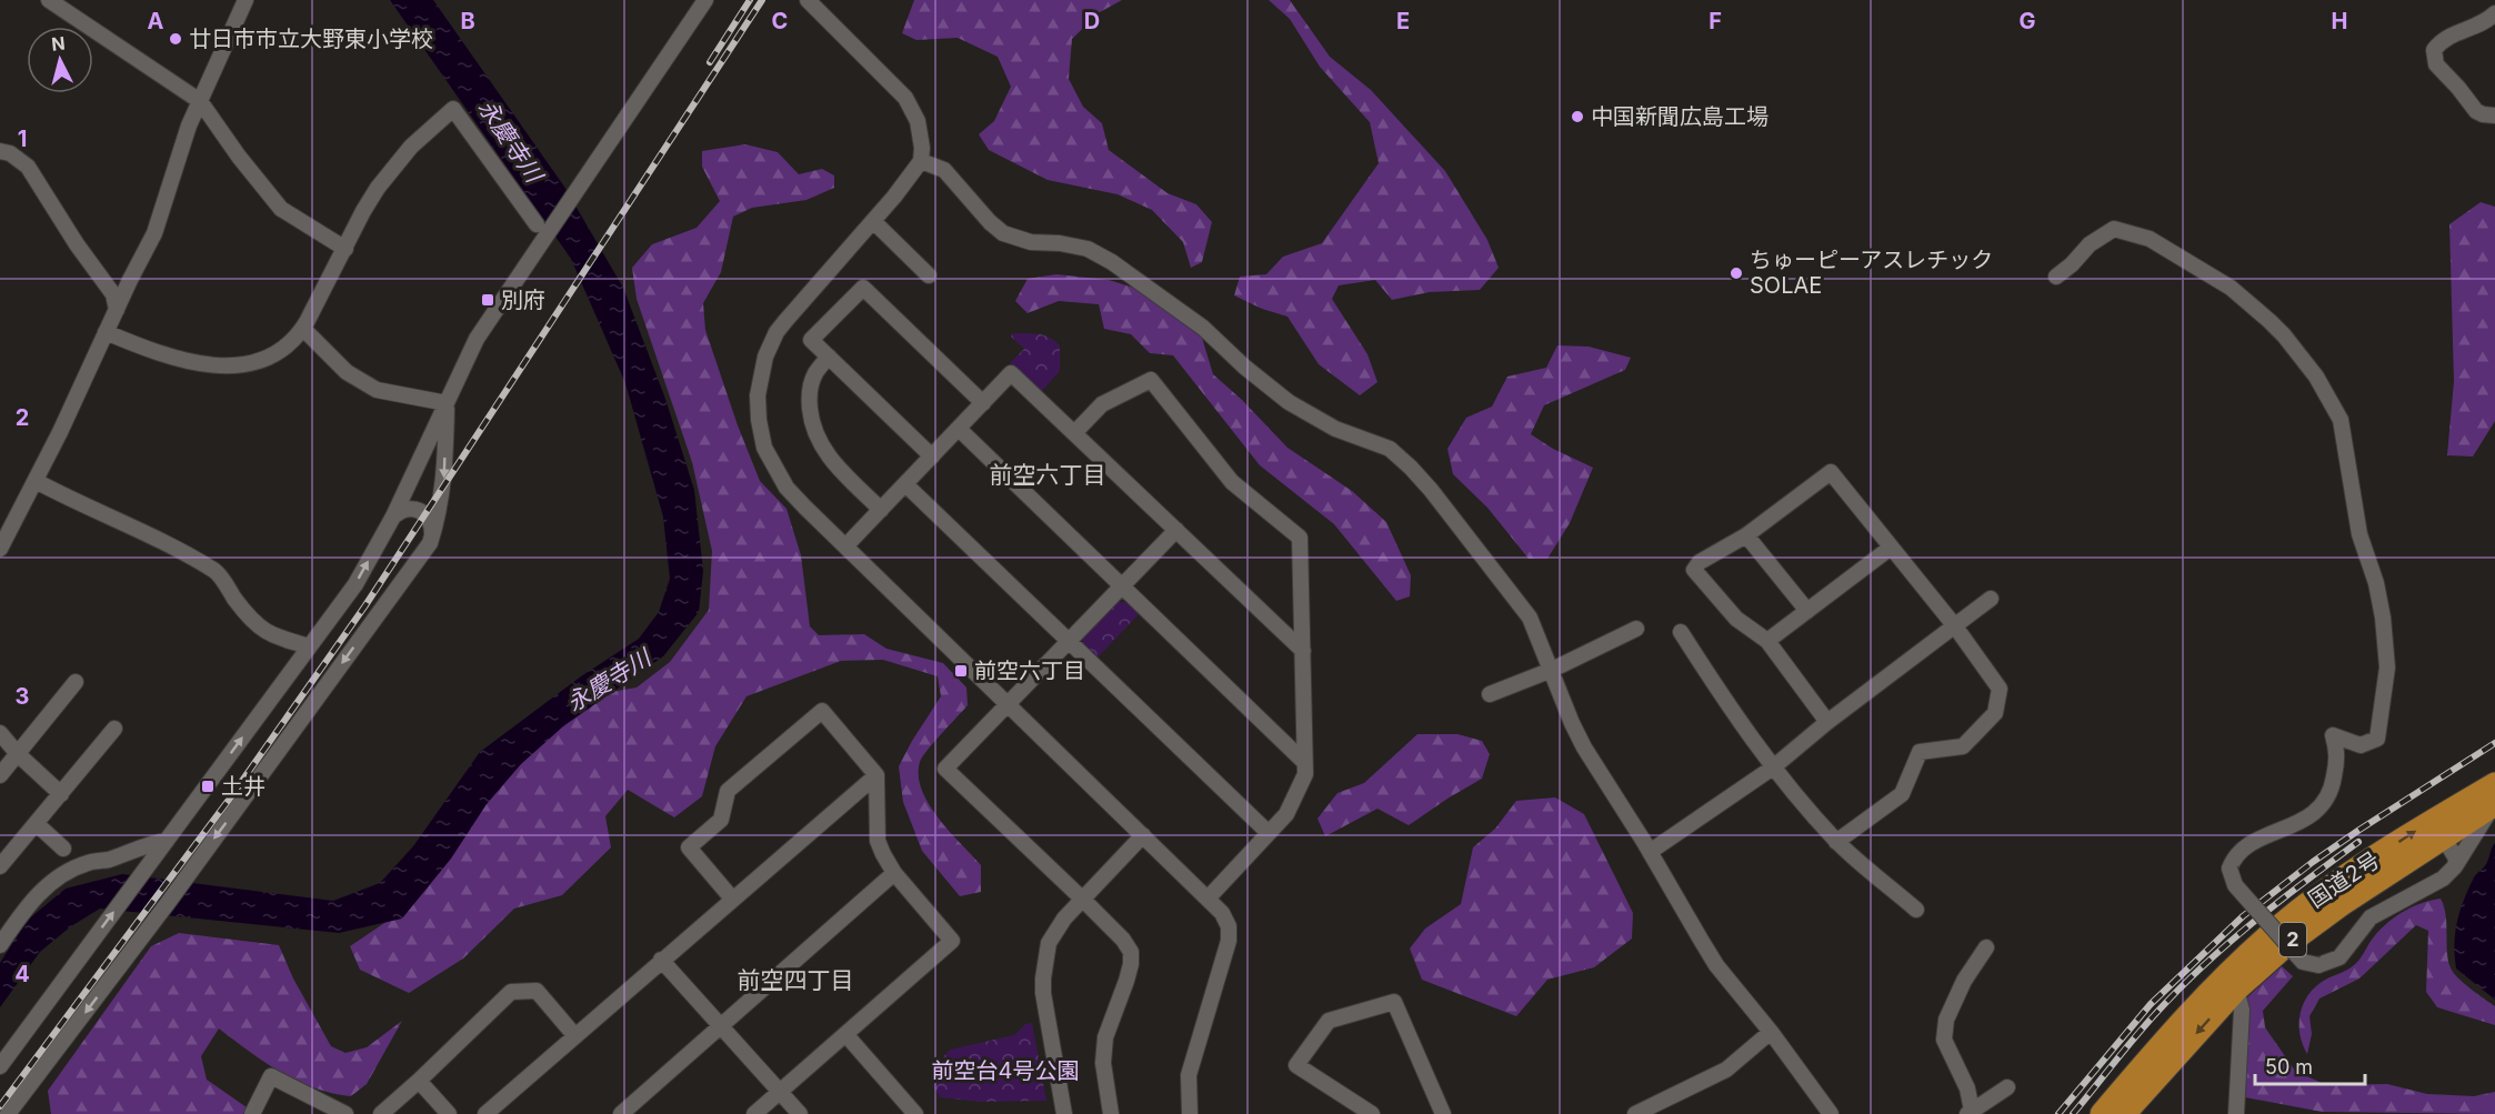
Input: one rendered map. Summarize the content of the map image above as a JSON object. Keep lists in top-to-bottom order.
{
  "streets": {
    "highway": ["国道2号", "2"]
  },
  "districts": ["前空六丁目", "前空四丁目"],
  "water": ["永慶寺川"],
  "parks": ["前空台4号公園"],
  "places": {
    "other": ["廿日市市立大野東小学校", "中国新聞広島工場", "ちゅーピーアスレチック SOLAE"],
    "transit": ["別府", "前空六丁目", "土井"]
  },
  "scale_bar": "50 m",
  "north": "top",
  "grid": {
    "columns": [
      "A",
      "B",
      "C",
      "D",
      "E",
      "F",
      "G",
      "H"
    ],
    "rows": [
      "1",
      "2",
      "3",
      "4"
    ]
  }
}
